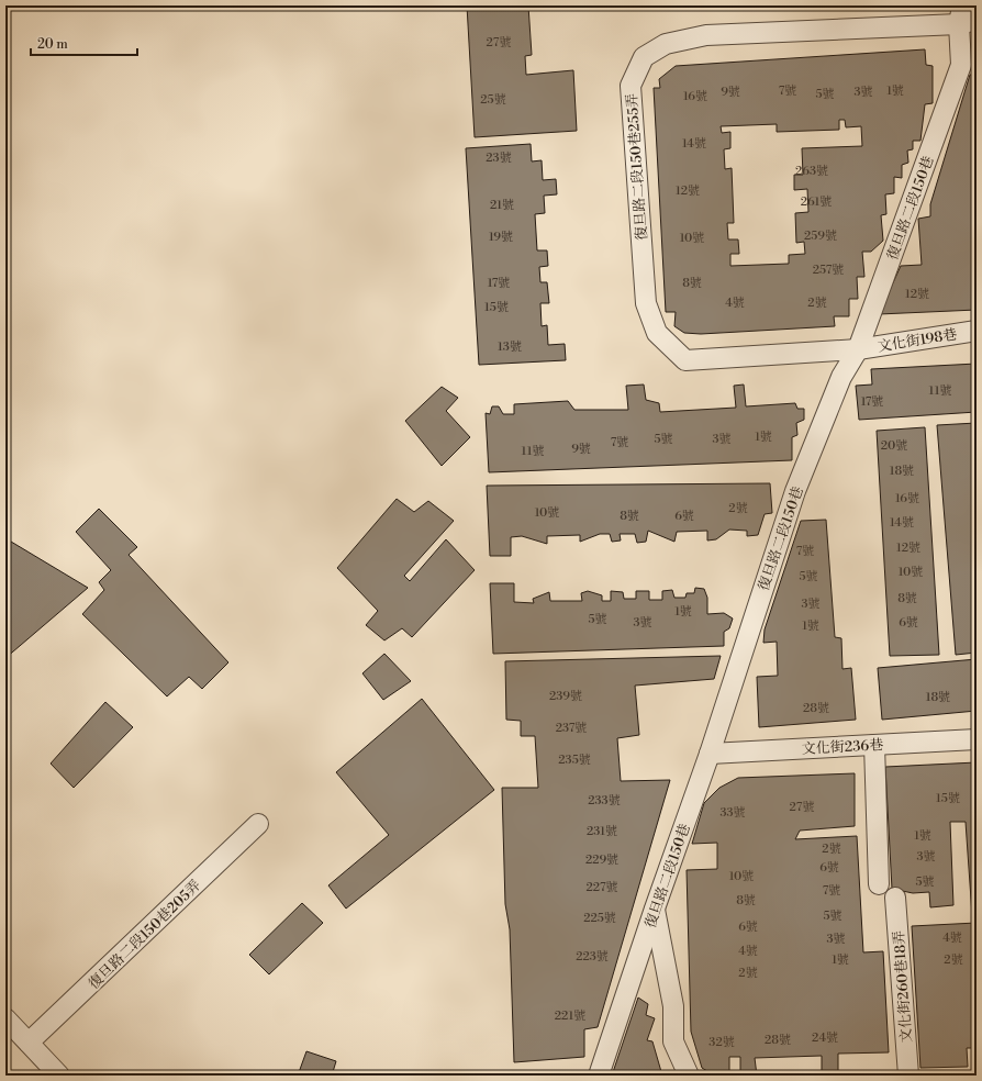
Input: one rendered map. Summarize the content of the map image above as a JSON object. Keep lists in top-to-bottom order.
{
  "streets": {
    "lane": [
      "復旦路二段150巷255弄",
      "復旦路二段150巷",
      "文化街198巷",
      "文化街236巷",
      "復旦路二段150巷205弄",
      "文化街260巷18弄"
    ]
  },
  "crossings": [
    ["復旦路二段150巷255弄", "復旦路二段150巷"],
    ["復旦路二段150巷255弄", "文化街198巷"],
    ["復旦路二段150巷", "文化街198巷"],
    ["復旦路二段150巷", "文化街236巷"]
  ],
  "house_numbers": [
    "27號",
    "7號",
    "1號",
    "9號",
    "3號",
    "5號",
    "16號",
    "25號",
    "14號",
    "23號",
    "263號",
    "12號",
    "261號",
    "21號",
    "259號",
    "19號",
    "10號",
    "257號",
    "17號",
    "8號",
    "12號",
    "4號",
    "2號",
    "15號",
    "13號",
    "11號",
    "17號",
    "1號",
    "5號",
    "3號",
    "7號",
    "20號",
    "9號",
    "11號",
    "18號",
    "16號",
    "2號",
    "10號",
    "8號",
    "6號",
    "14號",
    "12號",
    "7號",
    "10號",
    "5號",
    "8號",
    "3號",
    "1號",
    "5號",
    "3號",
    "6號",
    "1號",
    "239號",
    "18號",
    "28號",
    "237號",
    "235號",
    "15號",
    "233號",
    "27號",
    "33號",
    "231號",
    "1號",
    "2號",
    "3號",
    "229號",
    "6號",
    "10號",
    "5號",
    "227號",
    "7號",
    "8號",
    "5號",
    "225號",
    "6號",
    "4號",
    "3號",
    "4號",
    "223號",
    "1號",
    "2號",
    "2號",
    "221號",
    "24號",
    "28號",
    "32號"
  ],
  "scale_bar": "20 m"
}
